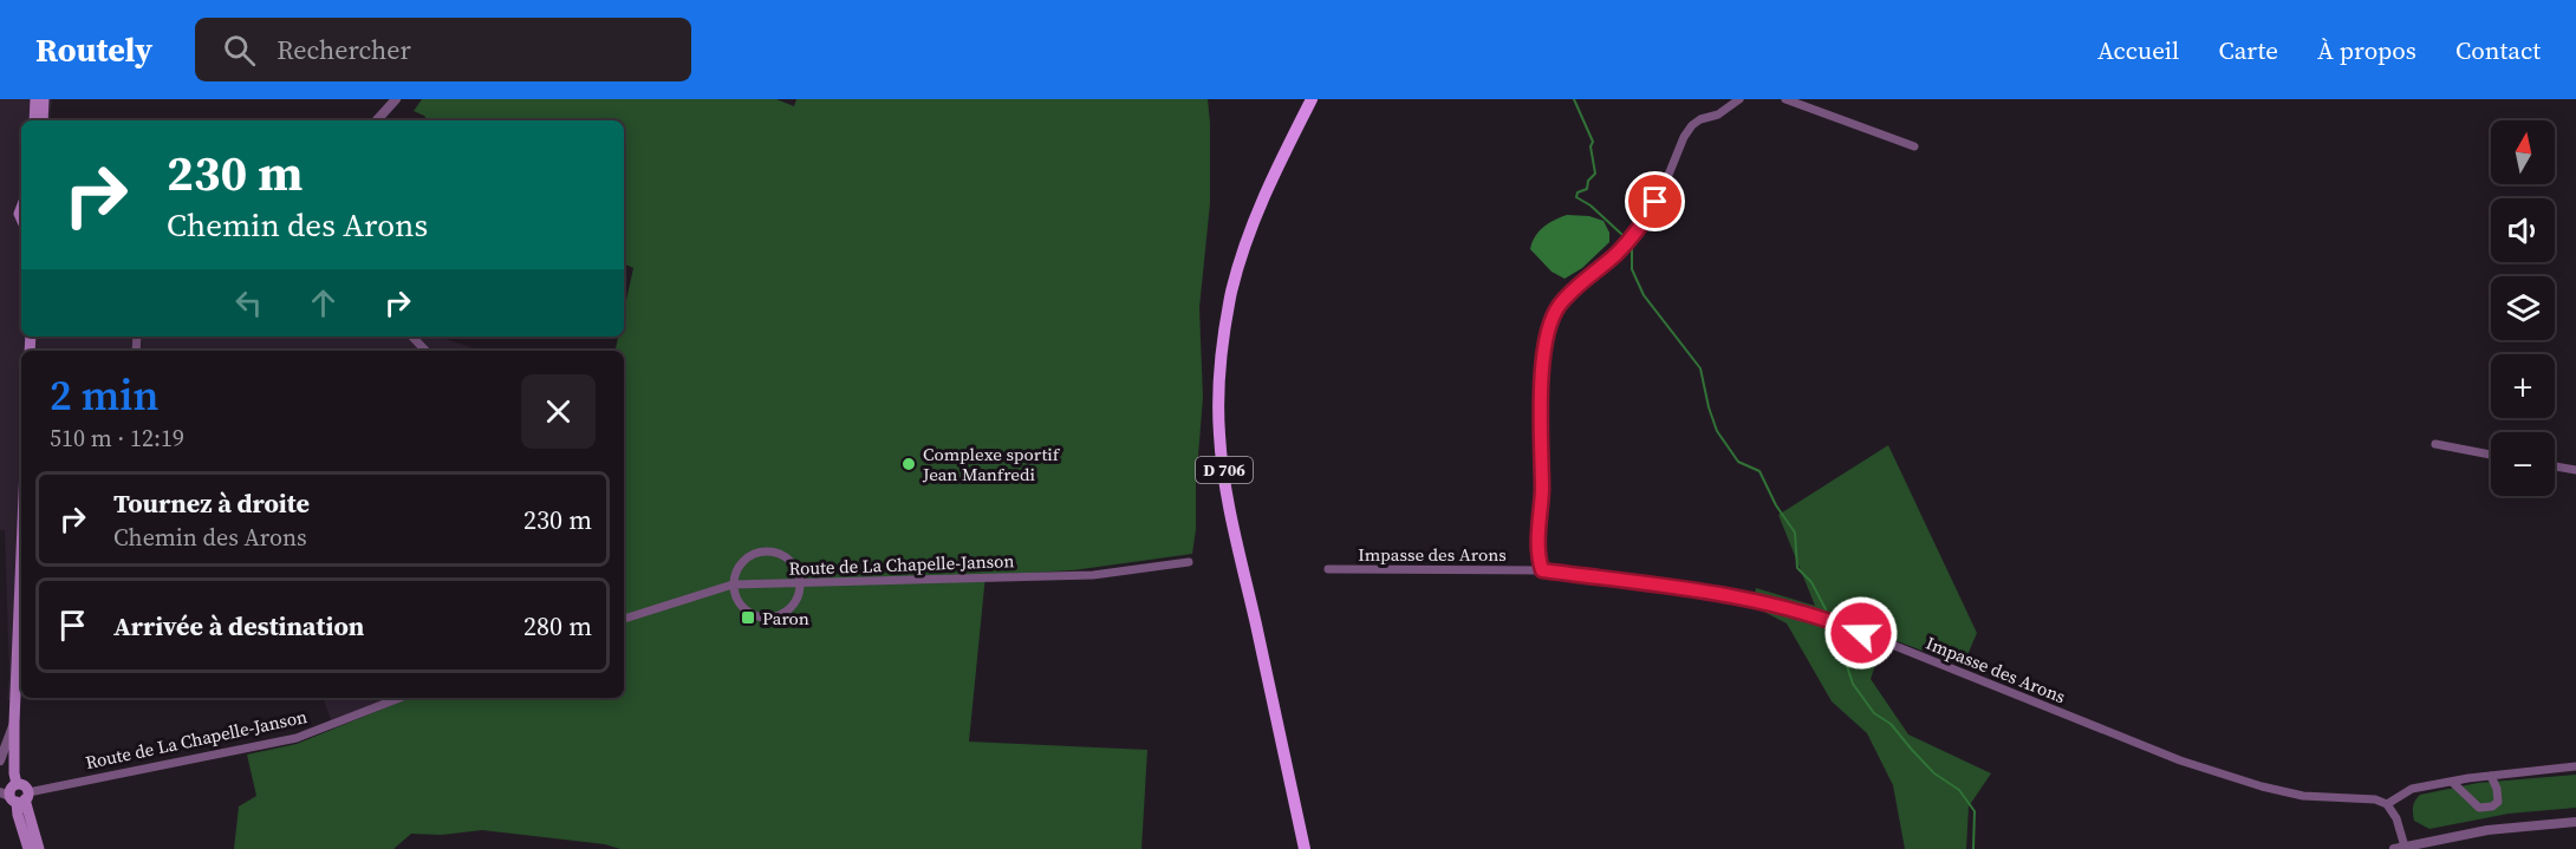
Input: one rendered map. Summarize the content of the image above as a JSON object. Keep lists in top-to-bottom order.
{
  "streets": {
    "main road": ["D 706"],
    "street": ["Impasse des Arons", "Route de La Chapelle-Janson"]
  },
  "places": {
    "other": ["Complexe sportif Jean Manfredi"],
    "transit": ["Paron"]
  },
  "north": "top",
  "page": {
    "header": "Routely",
    "search": "Rechercher",
    "nav": [
      "Accueil",
      "Carte",
      "À propos",
      "Contact"
    ],
    "map_buttons": ["+", "−"],
    "turn": ["230 m", "Chemin des Arons"],
    "heading": ["2 min", "510 m · 12:19"],
    "list": [
      {
        "name": "Tournez à droite",
        "note": "Chemin des Arons",
        "value": "230 m"
      },
      {
        "name": "Arrivée à destination",
        "value": "280 m"
      }
    ]
  }
}
